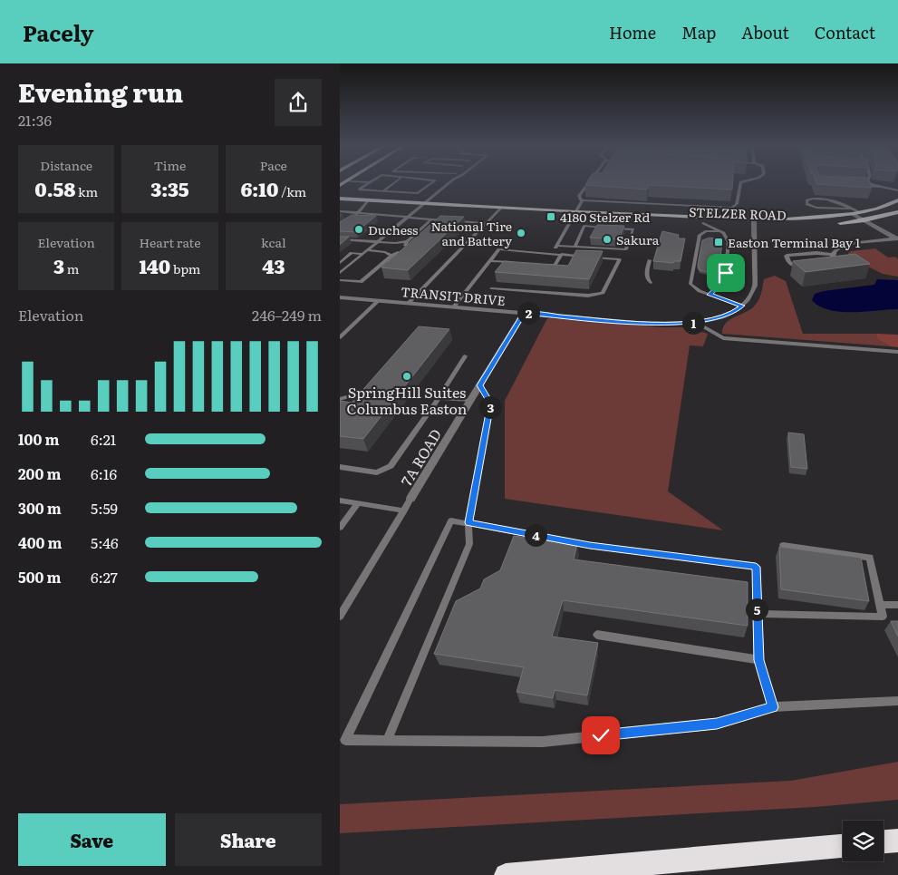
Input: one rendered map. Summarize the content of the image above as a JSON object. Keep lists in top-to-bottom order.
{
  "streets": {
    "main road": ["STELZER ROAD"],
    "street": ["TRANSIT DRIVE", "7A ROAD"]
  },
  "crossings": [
    ["TRANSIT DRIVE", "7A ROAD"]
  ],
  "places": {
    "transit": ["4180 Stelzer Rd", "Easton Terminal Bay 1"],
    "other": [
      "Duchess",
      "National Tire and Battery",
      "Sakura",
      "SpringHill Suites Columbus Easton"
    ]
  },
  "page": {
    "header": "Pacely",
    "nav": [
      "Home",
      "Map",
      "About",
      "Contact"
    ],
    "heading": ["Evening run", "21:36"],
    "stats": [
      ["Distance", "0.58 km"],
      ["Time", "3:35"],
      ["Pace", "6:10 /km"],
      ["Elevation", "3 m"],
      ["Heart rate", "140 bpm"],
      ["kcal", "43"]
    ],
    "chart": ["Elevation", "246–249 m"],
    "pins": [
      "2",
      "1",
      "3",
      "4",
      "5"
    ],
    "list": [
      {
        "name": "100 m",
        "note": "6:21"
      },
      {
        "name": "200 m",
        "note": "6:16"
      },
      {
        "name": "300 m",
        "note": "5:59"
      },
      {
        "name": "400 m",
        "note": "5:46"
      },
      {
        "name": "500 m",
        "note": "6:27"
      }
    ],
    "buttons": ["Save", "Share"]
  }
}
